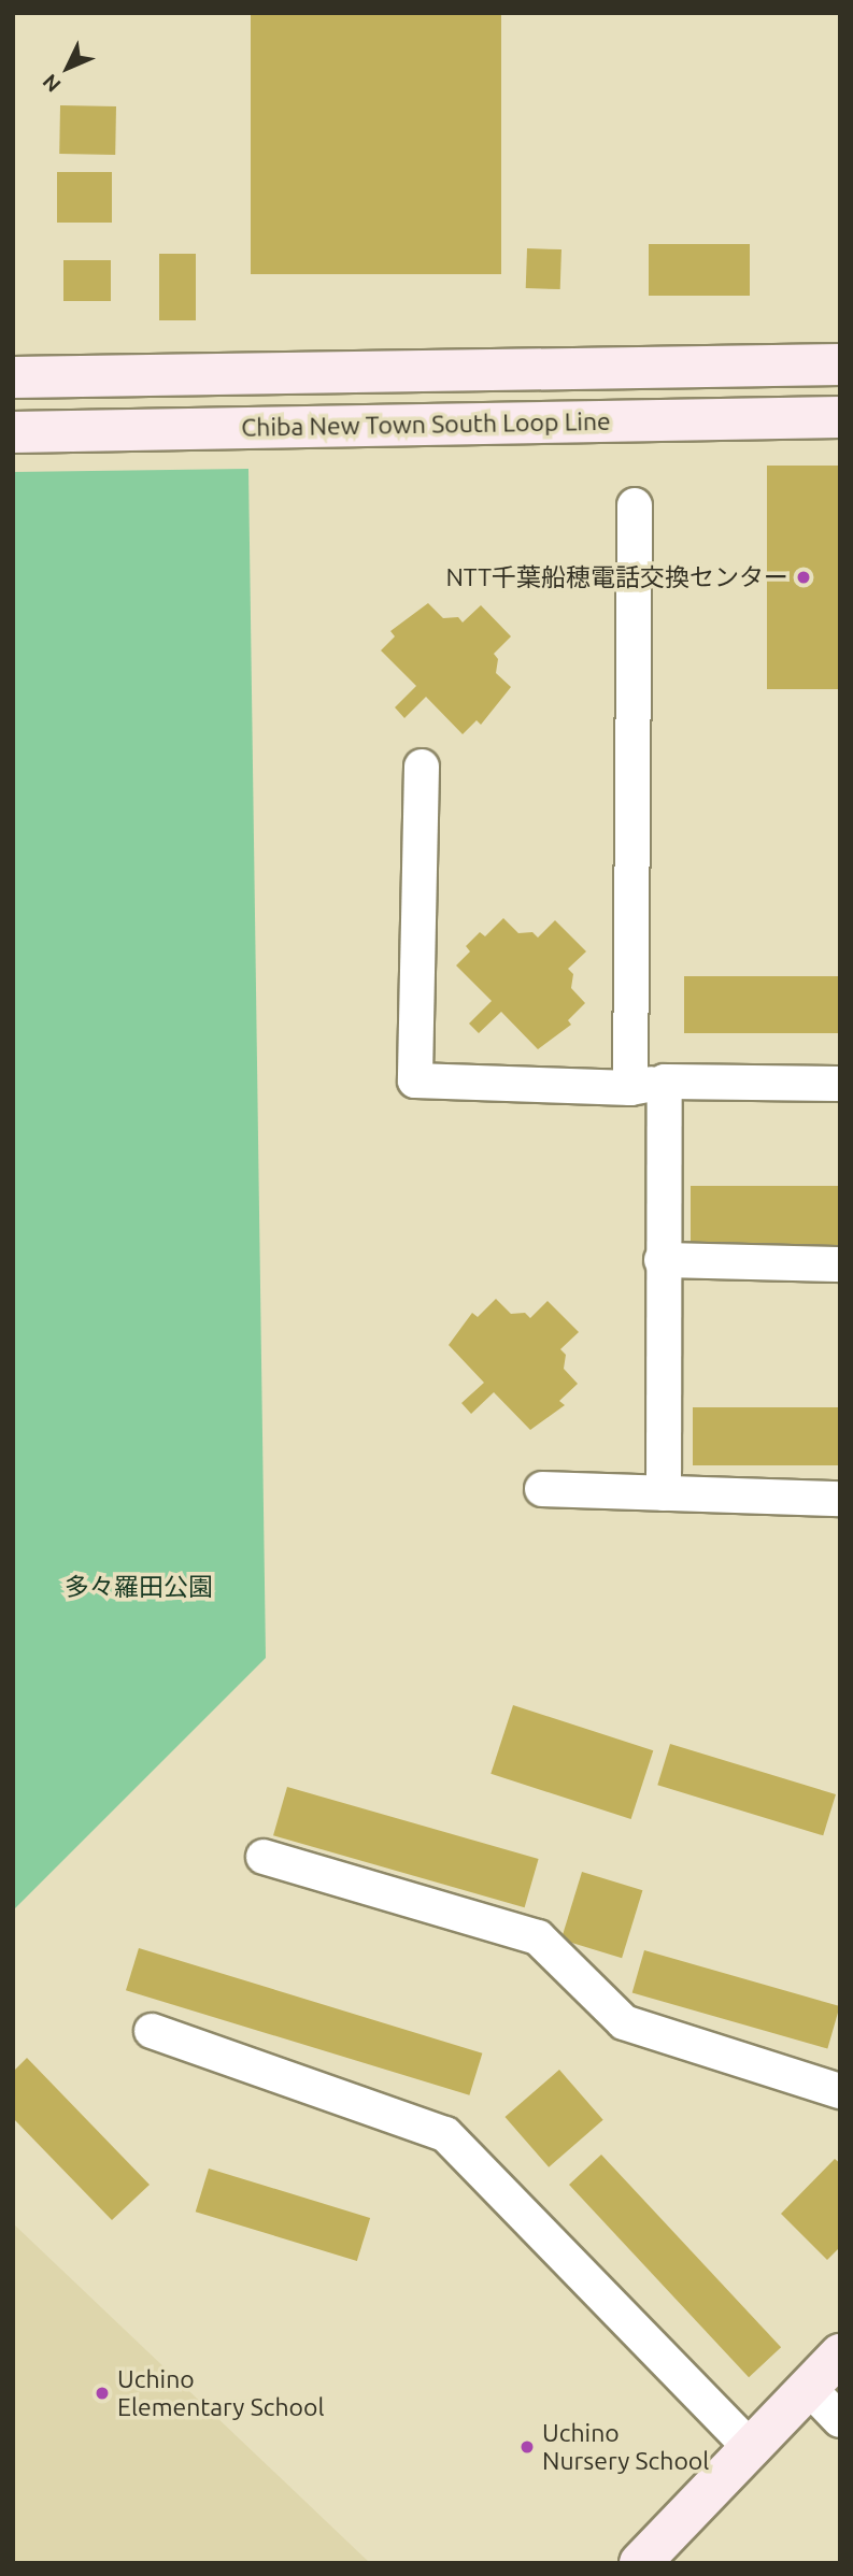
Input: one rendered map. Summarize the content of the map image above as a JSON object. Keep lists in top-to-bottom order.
{
  "streets": {
    "main road": ["Chiba New Town South Loop Line"]
  },
  "parks": ["多々羅田公園"],
  "places": ["NTT千葉船穂電話交換センター", "Uchino Elementary School", "Uchino Nursery School"],
  "north": "bottom left"
}
